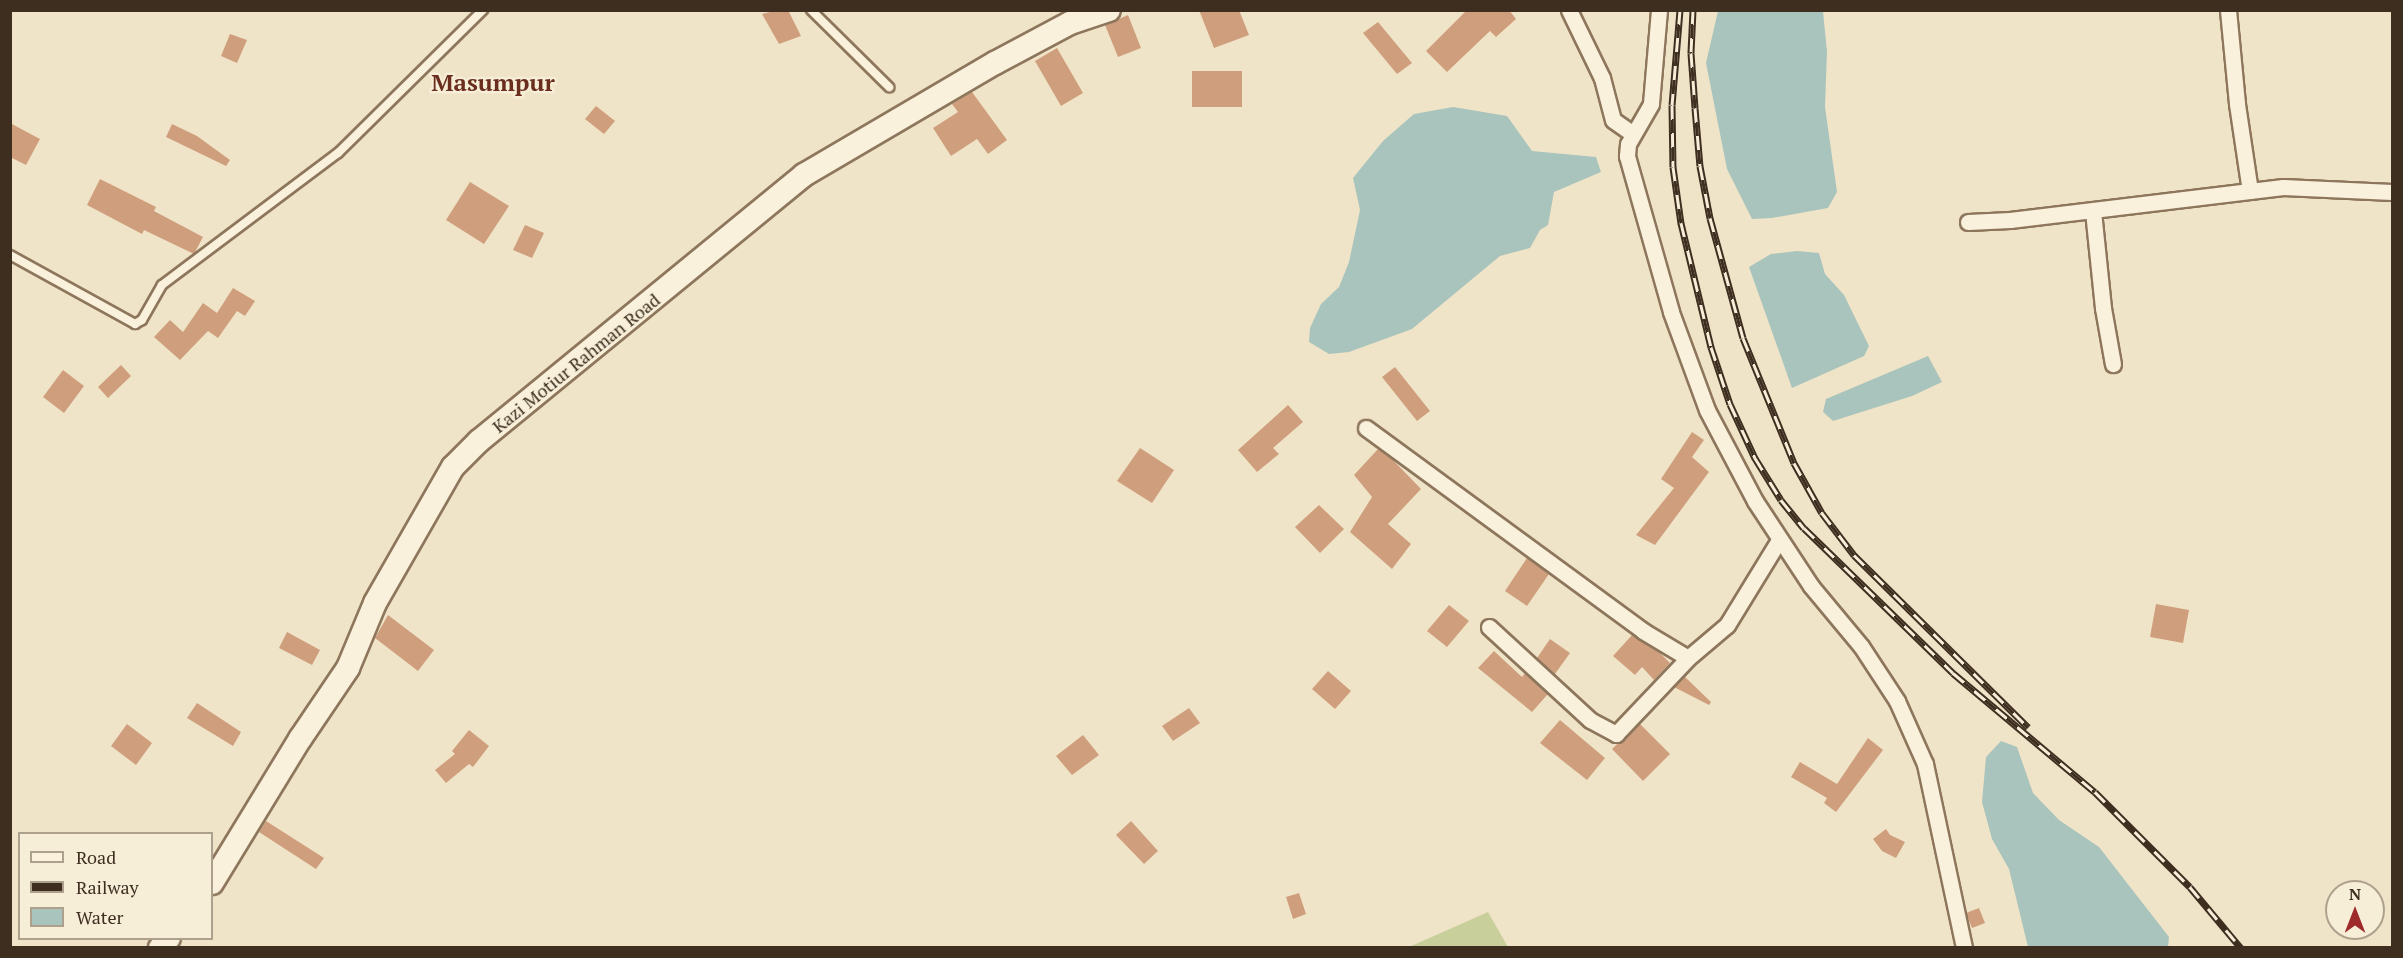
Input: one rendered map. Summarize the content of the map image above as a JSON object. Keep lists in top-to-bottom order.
{
  "streets": {
    "main road": ["Kazi Motiur Rahman Road"]
  },
  "districts": ["Masumpur"],
  "legend": ["Road", "Railway", "Water"],
  "north": "top"
}
